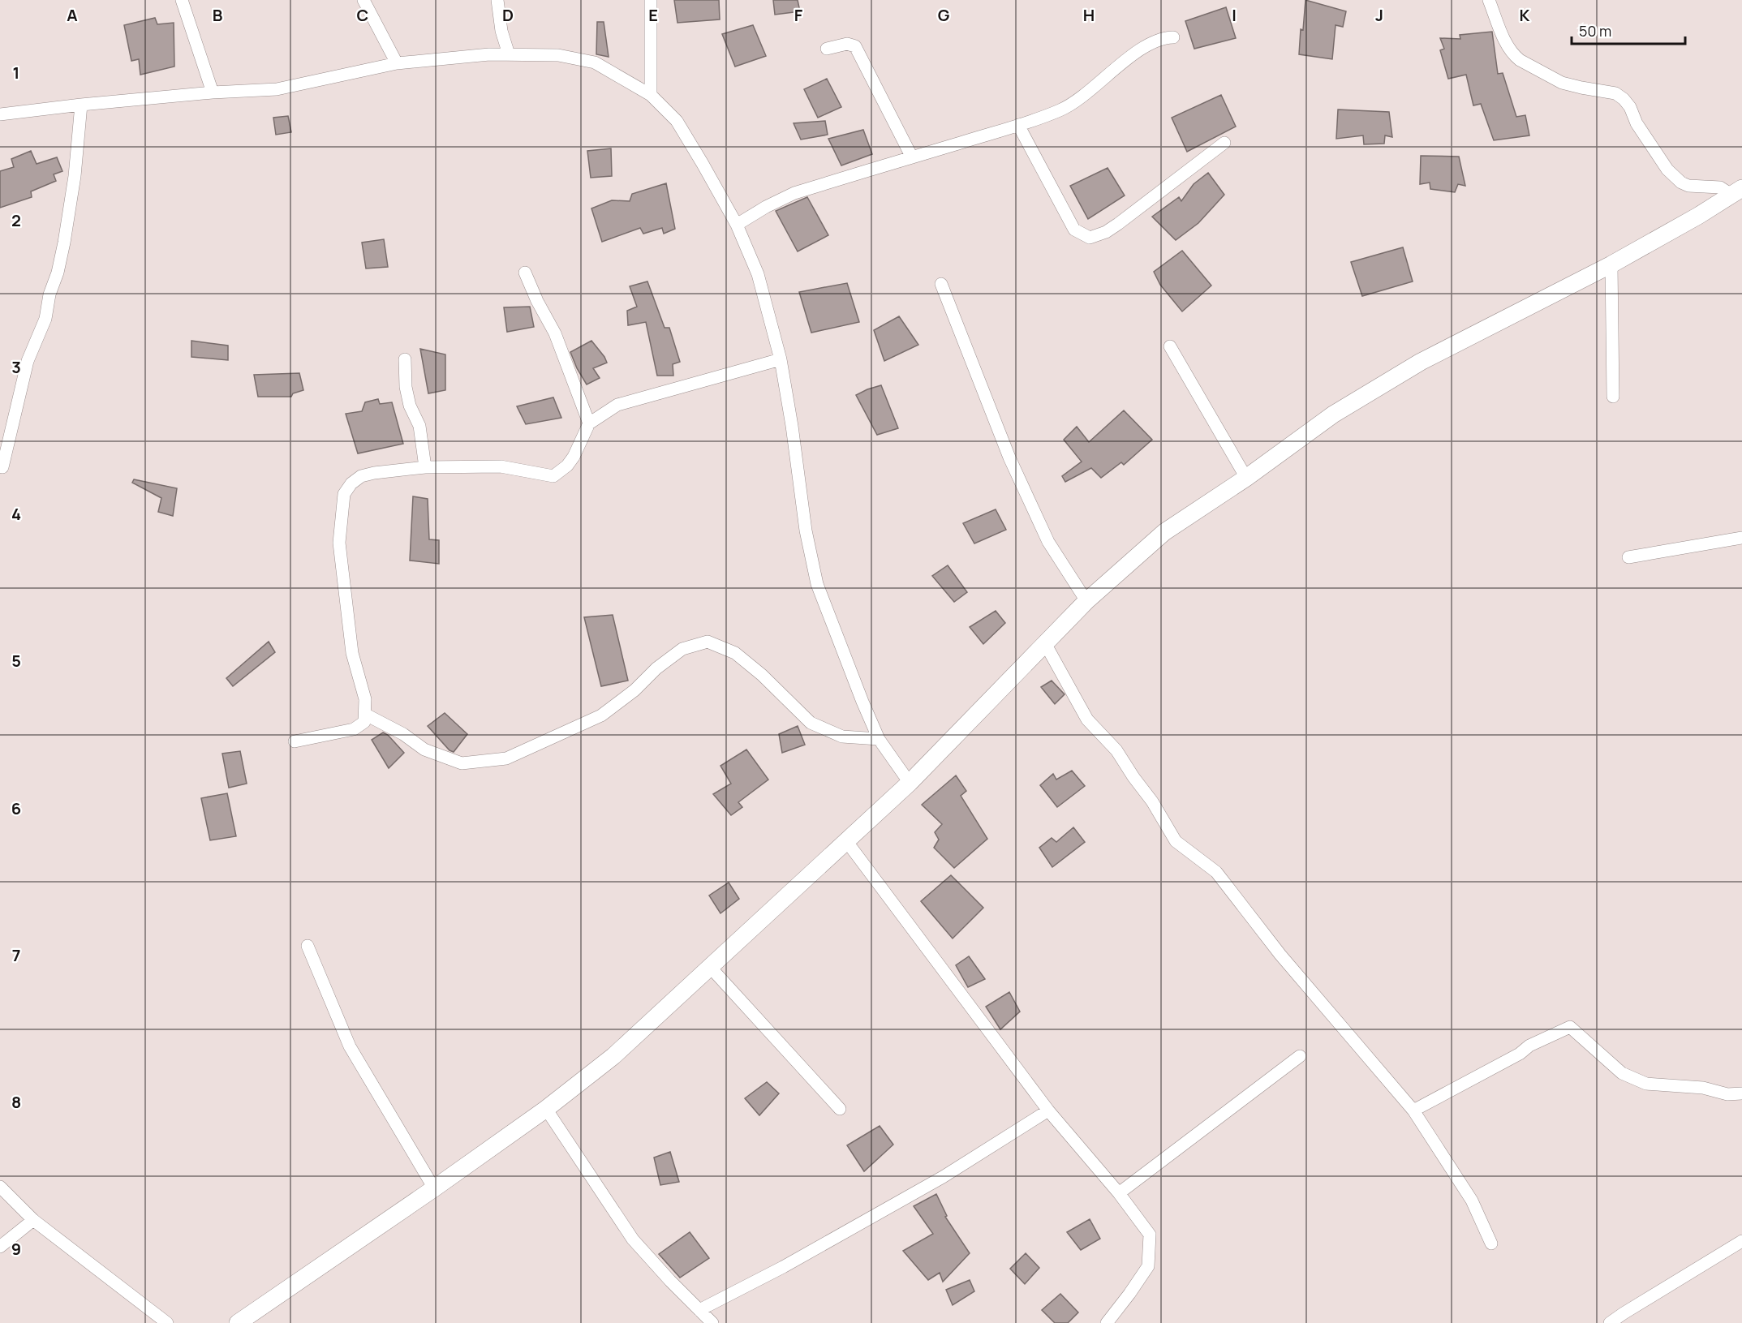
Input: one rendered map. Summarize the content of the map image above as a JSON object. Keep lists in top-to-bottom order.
{
  "scale_bar": "50 m",
  "grid": {
    "columns": [
      "A",
      "B",
      "C",
      "D",
      "E",
      "F",
      "G",
      "H",
      "I",
      "J",
      "K"
    ],
    "rows": [
      "1",
      "2",
      "3",
      "4",
      "5",
      "6",
      "7",
      "8",
      "9"
    ]
  }
}
